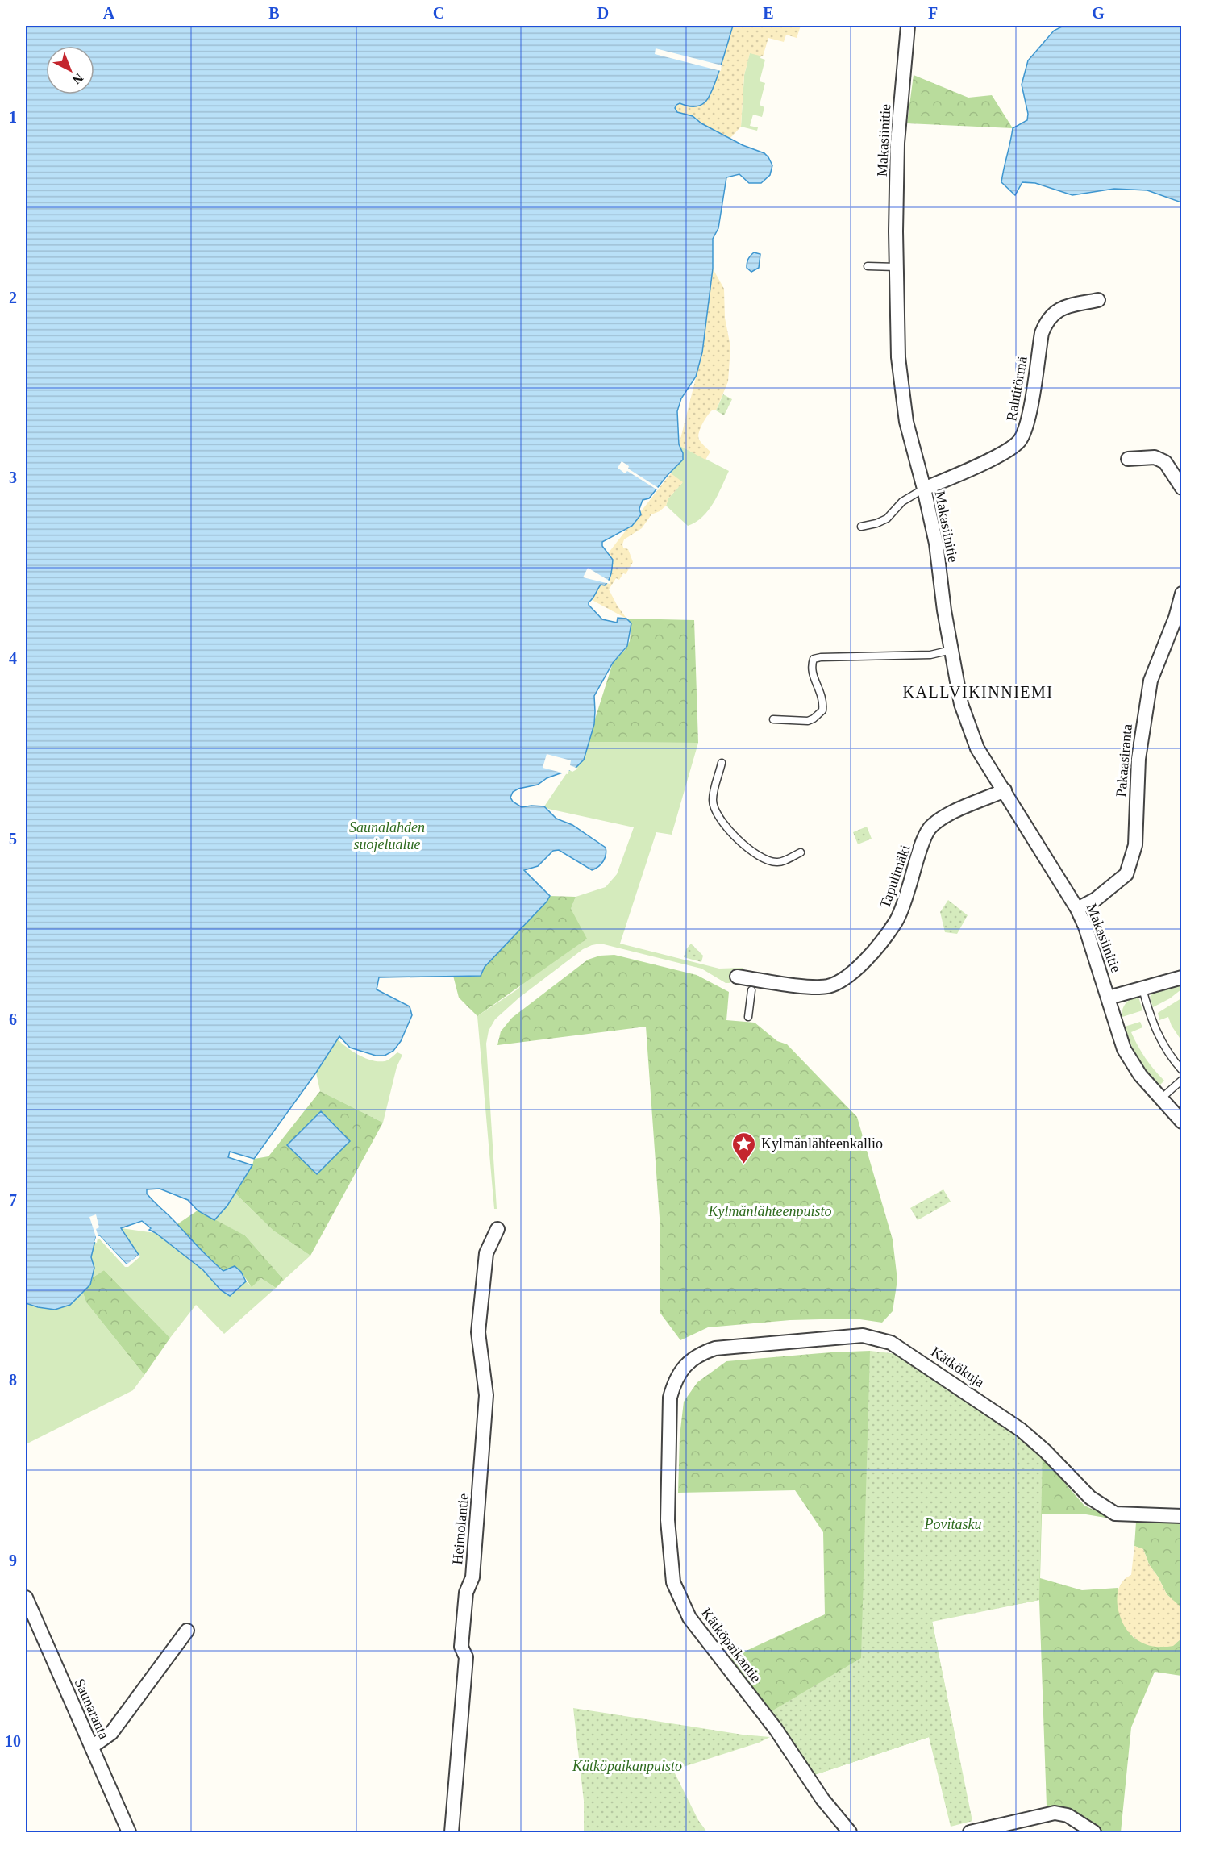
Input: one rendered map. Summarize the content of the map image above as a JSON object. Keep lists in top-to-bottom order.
{
  "streets": {
    "street": [
      "Makasiinitie",
      "Rahtitörmä",
      "Pakaasiranta",
      "Tapulimäki",
      "Kätkökuja",
      "Heimolantie",
      "Kätköpaikantie",
      "Saunaranta"
    ]
  },
  "crossings": [
    ["Makasiinitie", "Rahtitörmä"],
    ["Makasiinitie", "Pakaasiranta"],
    ["Makasiinitie", "Tapulimäki"],
    ["Kätkökuja", "Kätköpaikantie"]
  ],
  "districts": ["KALLVIKINNIEMI"],
  "parks": [
    "Saunalahden suojelualue",
    "Kylmänlähteenpuisto",
    "Povitasku",
    "Kätköpaikanpuisto"
  ],
  "places": {
    "place": ["Kylmänlähteenkallio"]
  },
  "north": "bottom right",
  "grid": {
    "columns": [
      "A",
      "B",
      "C",
      "D",
      "E",
      "F",
      "G"
    ],
    "rows": [
      "1",
      "2",
      "3",
      "4",
      "5",
      "6",
      "7",
      "8",
      "9",
      "10"
    ]
  }
}
